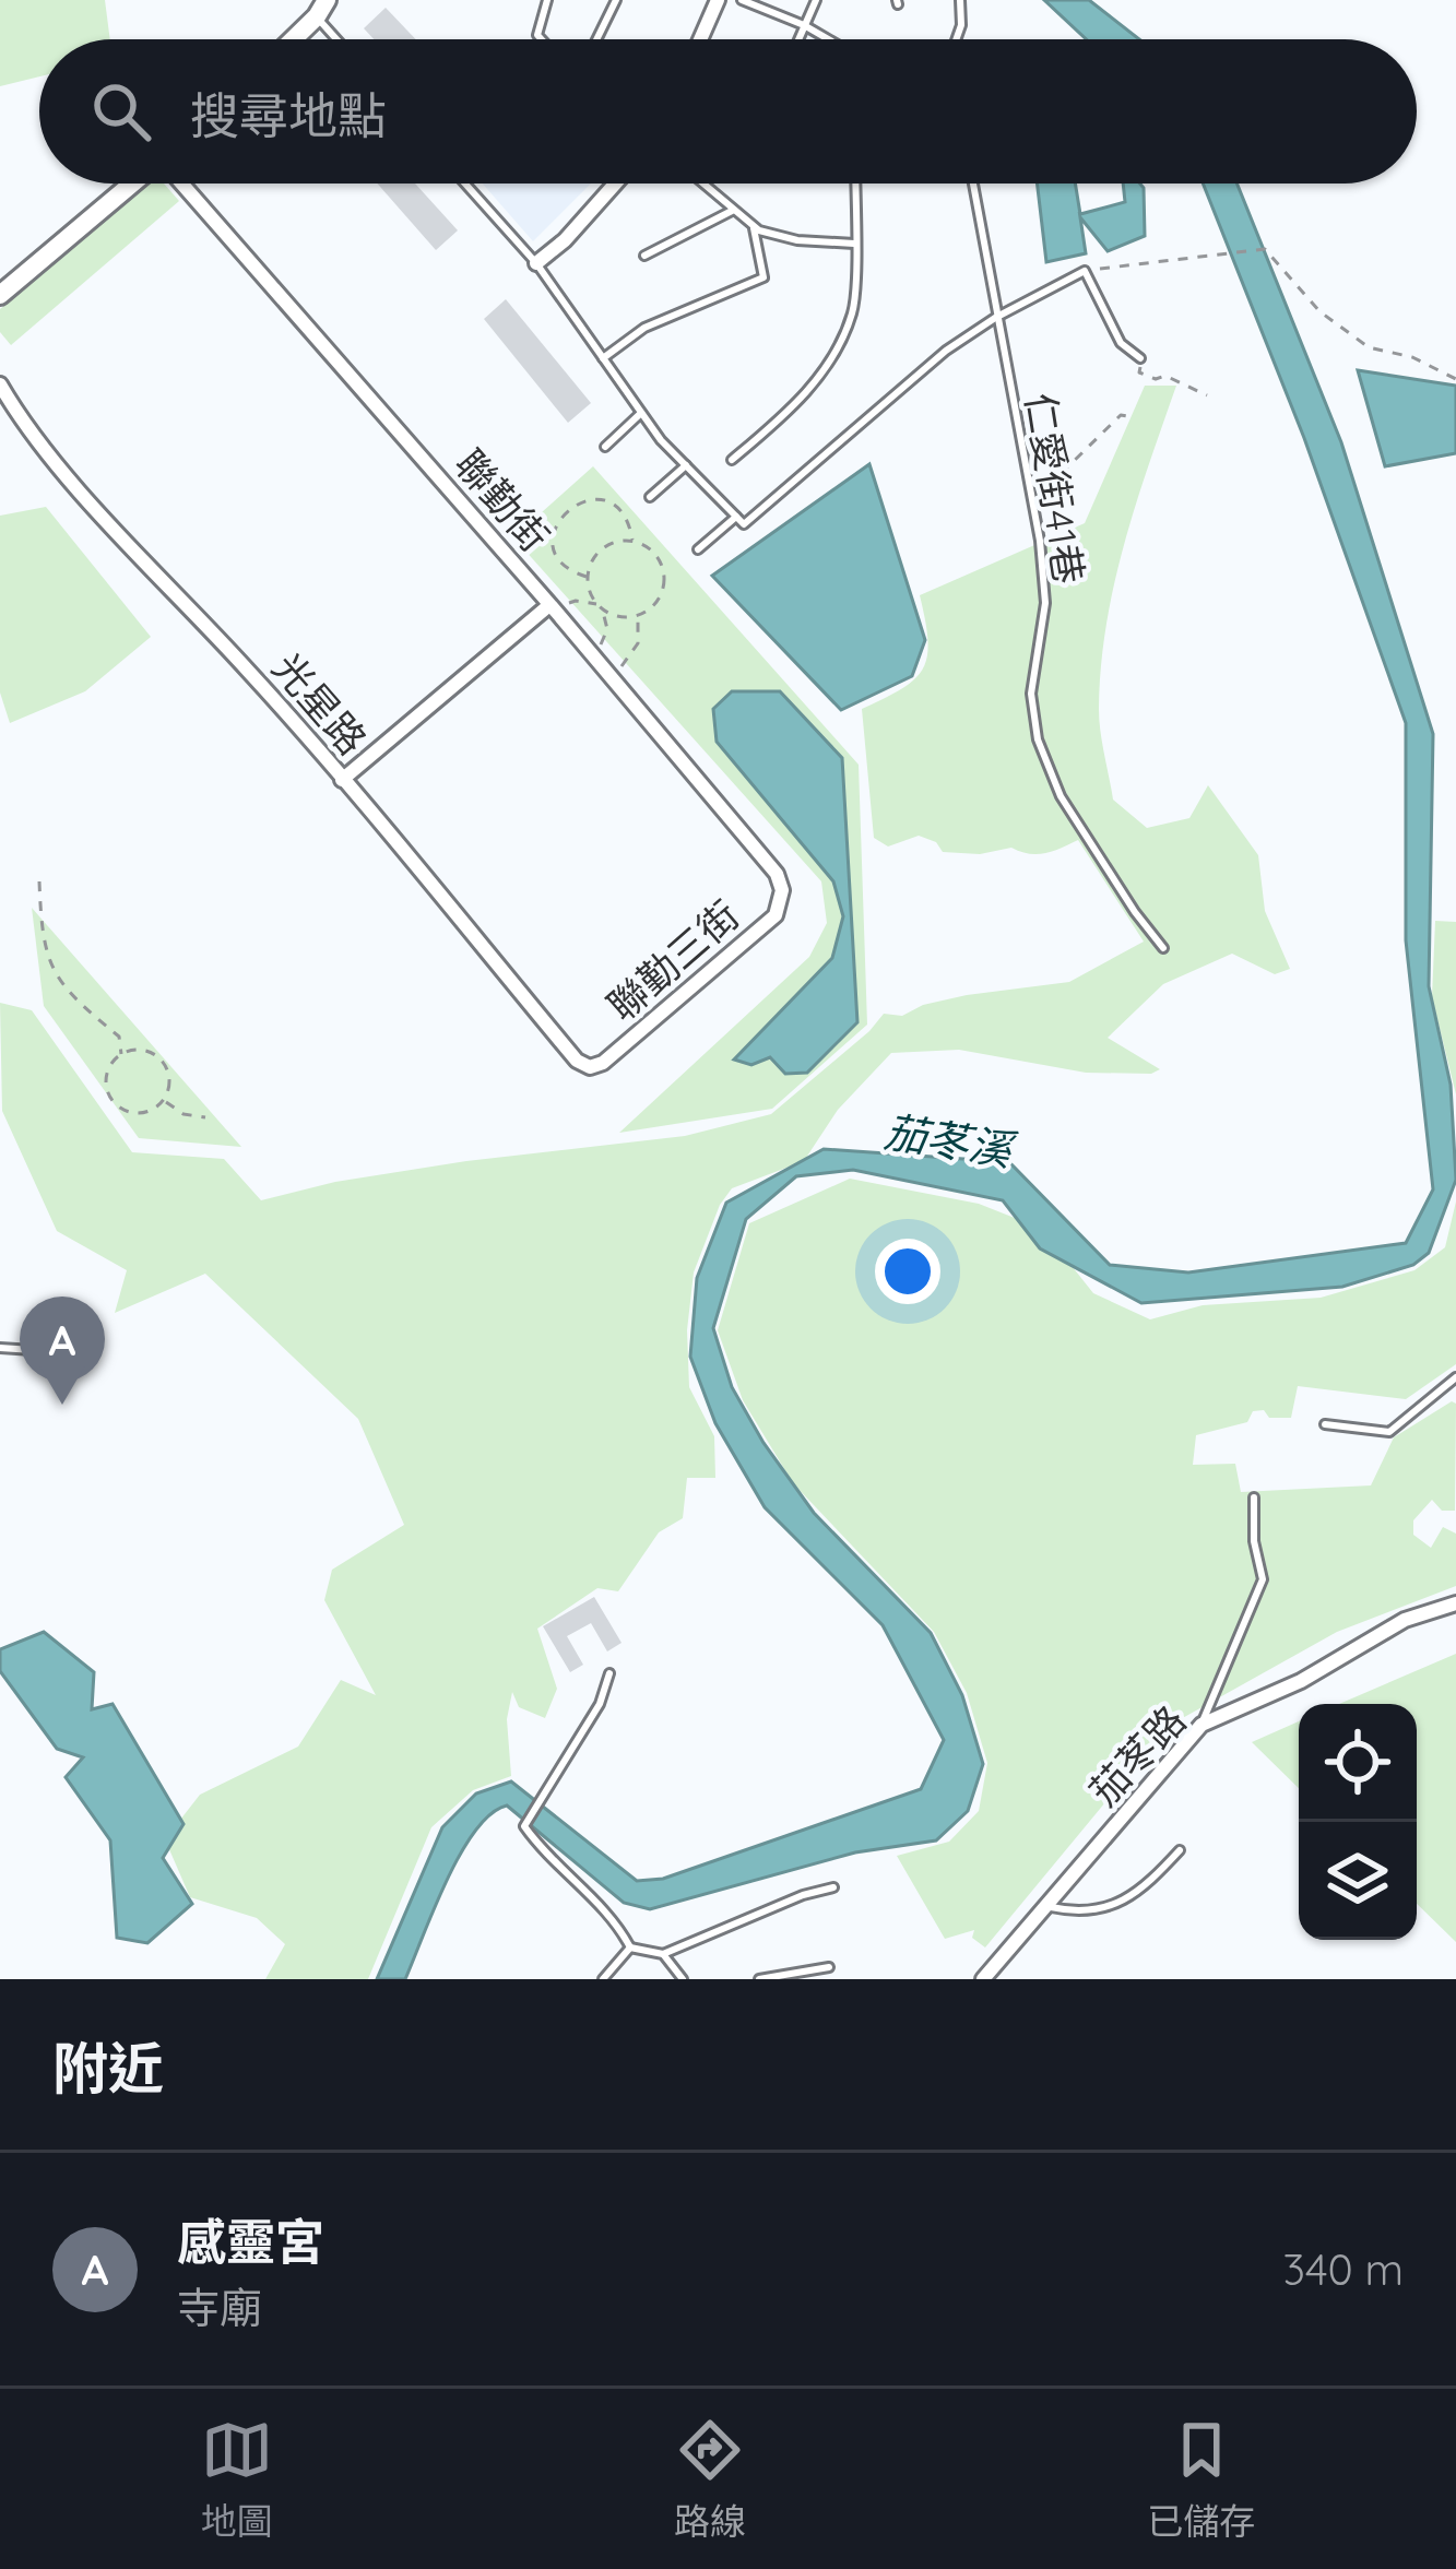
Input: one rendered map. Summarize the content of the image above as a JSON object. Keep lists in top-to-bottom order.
{
  "streets": {
    "street": [
      "聯勤街",
      "光星路",
      "聯勤三街",
      "茄苳路"
    ],
    "lane": ["仁愛街41巷"]
  },
  "crossings": [
    ["聯勤街", "聯勤三街"],
    ["光星路", "聯勤三街"]
  ],
  "water": ["茄苳溪"],
  "page": {
    "search": "搜尋地點",
    "pins": "A",
    "heading": "附近",
    "list": [
      {
        "mark": "A",
        "name": "感靈宮",
        "note": "寺廟",
        "value": "340 m"
      }
    ],
    "nav": ["地圖", "路線", "已儲存"]
  }
}
